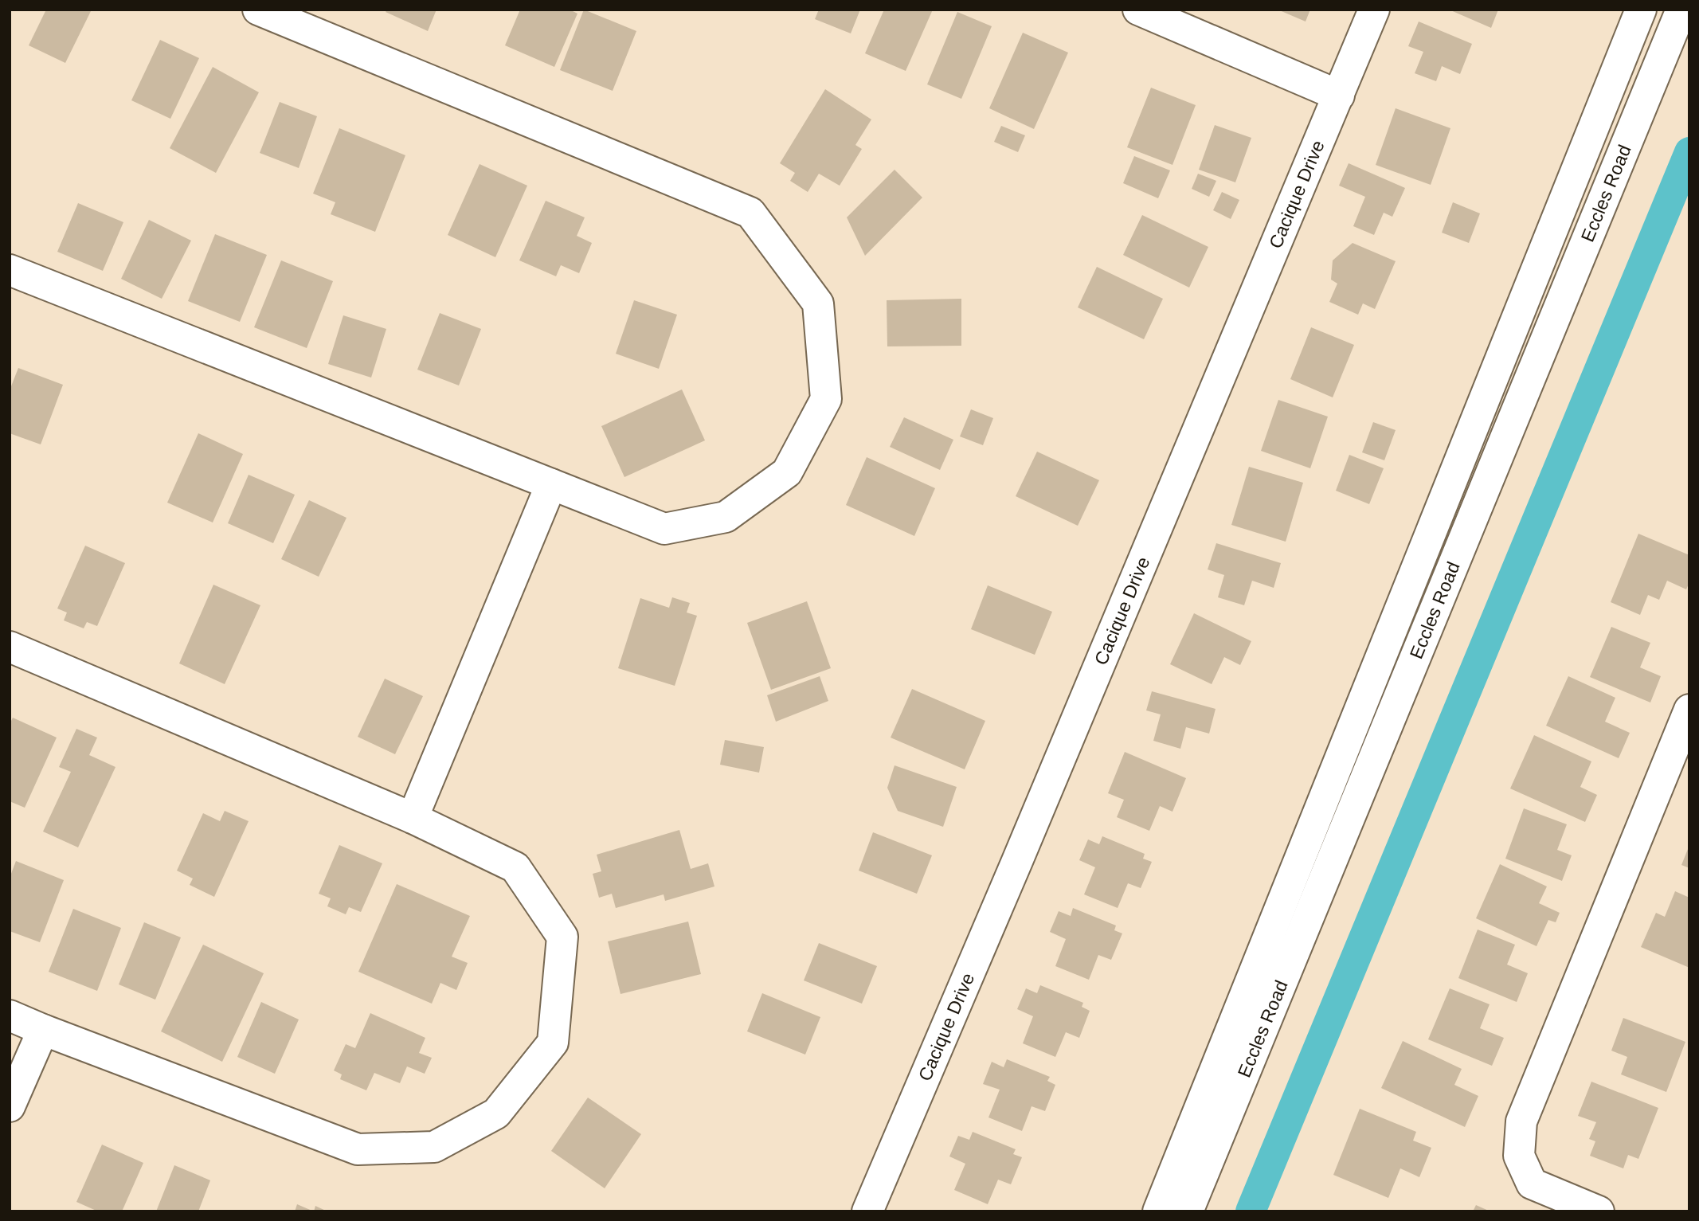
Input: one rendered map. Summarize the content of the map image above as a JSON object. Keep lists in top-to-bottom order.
{
  "streets": {
    "street": ["Eccles Road", "Cacique Drive"]
  }
}
